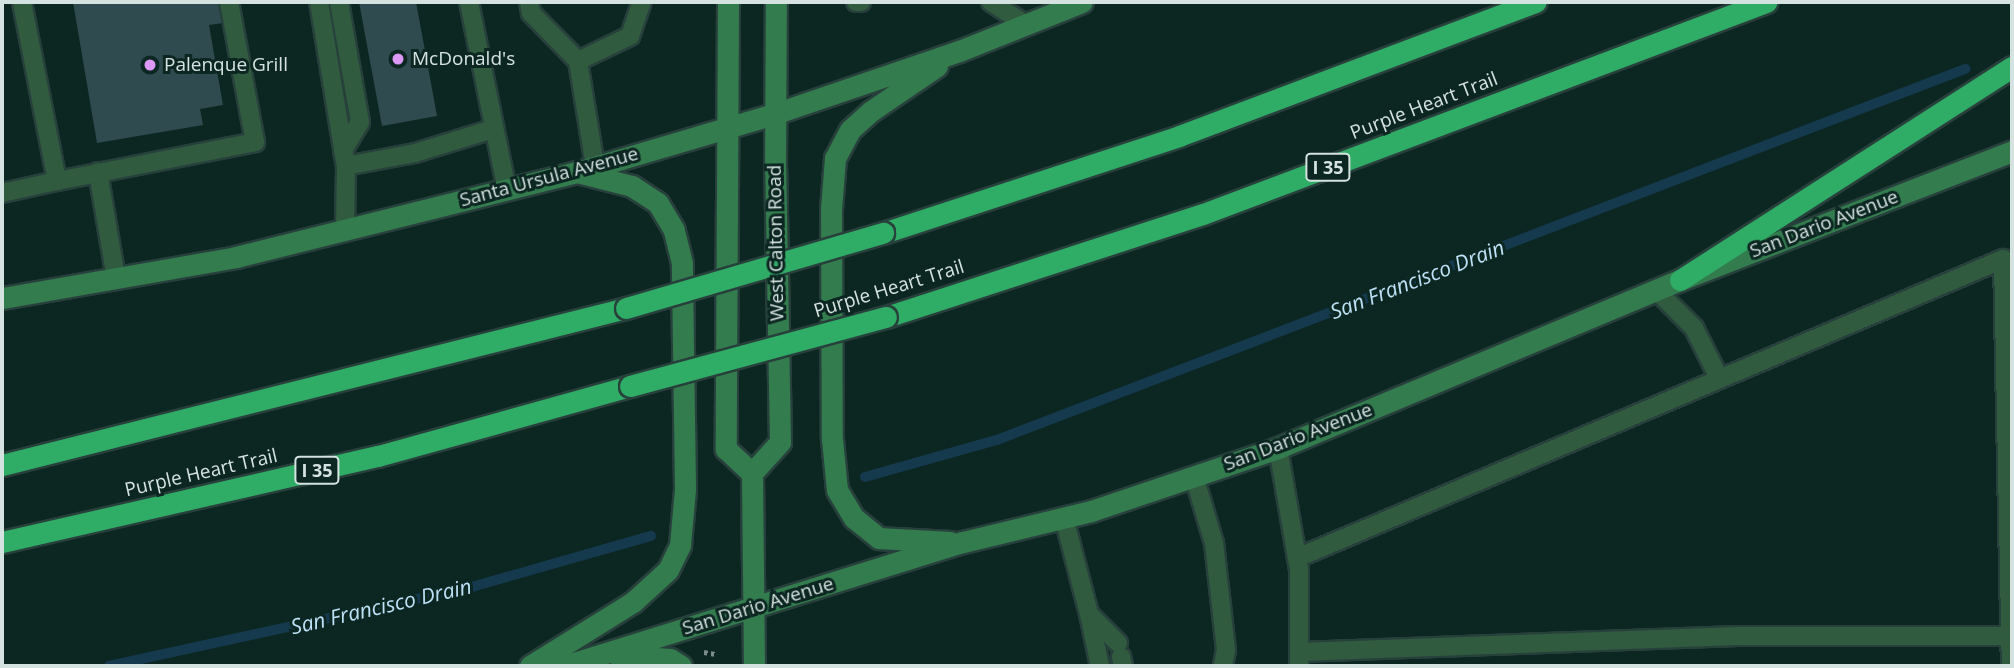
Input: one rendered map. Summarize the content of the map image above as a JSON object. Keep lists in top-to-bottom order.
{
  "streets": {
    "highway": ["Purple Heart Trail", "I 35"],
    "main road": ["Santa Ursula Avenue", "San Dario Avenue", "West Calton Road"]
  },
  "crossings": [
    ["Santa Ursula Avenue", "West Calton Road"]
  ],
  "water": ["San Francisco Drain"],
  "places": ["McDonald's", "Palenque Grill"]
}
